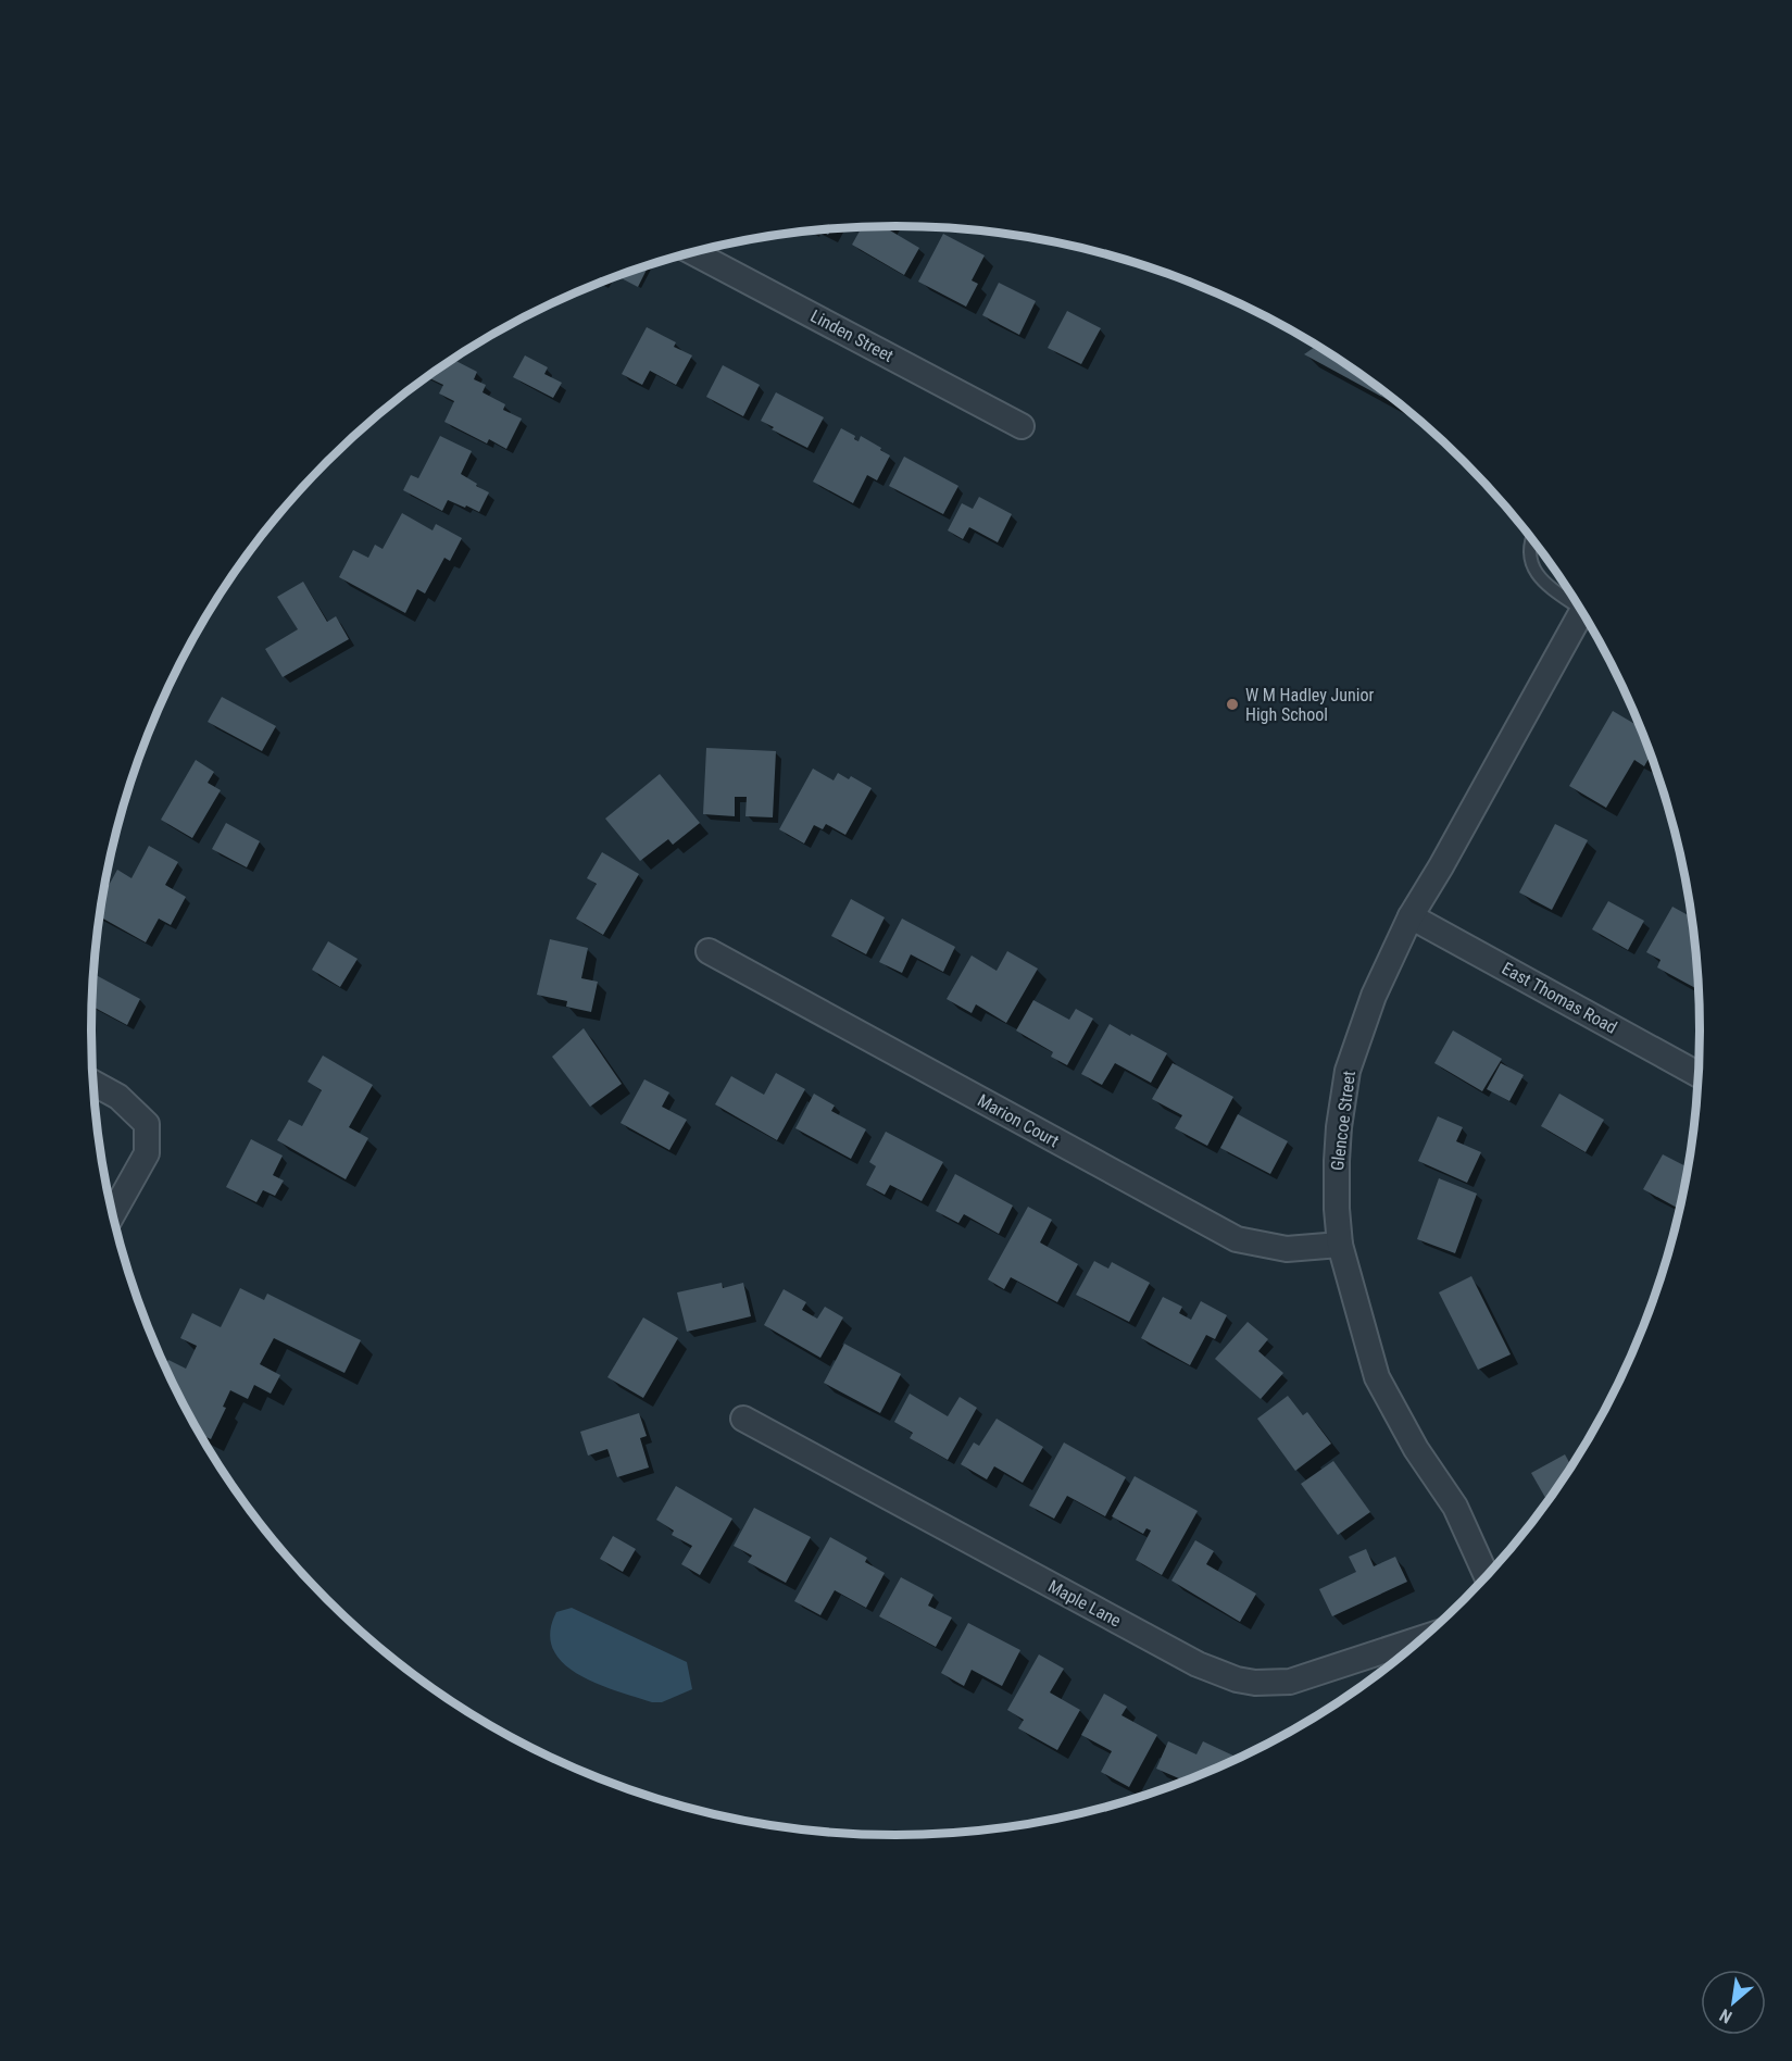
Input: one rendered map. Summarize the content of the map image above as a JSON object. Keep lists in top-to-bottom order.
{
  "streets": {
    "street": [
      "Linden Street",
      "East Thomas Road",
      "Marion Court",
      "Glencoe Street",
      "Maple Lane"
    ]
  },
  "crossings": [
    ["East Thomas Road", "Glencoe Street"],
    ["Marion Court", "Glencoe Street"]
  ],
  "places": ["W M Hadley Junior High School"],
  "north": "bottom left"
}
